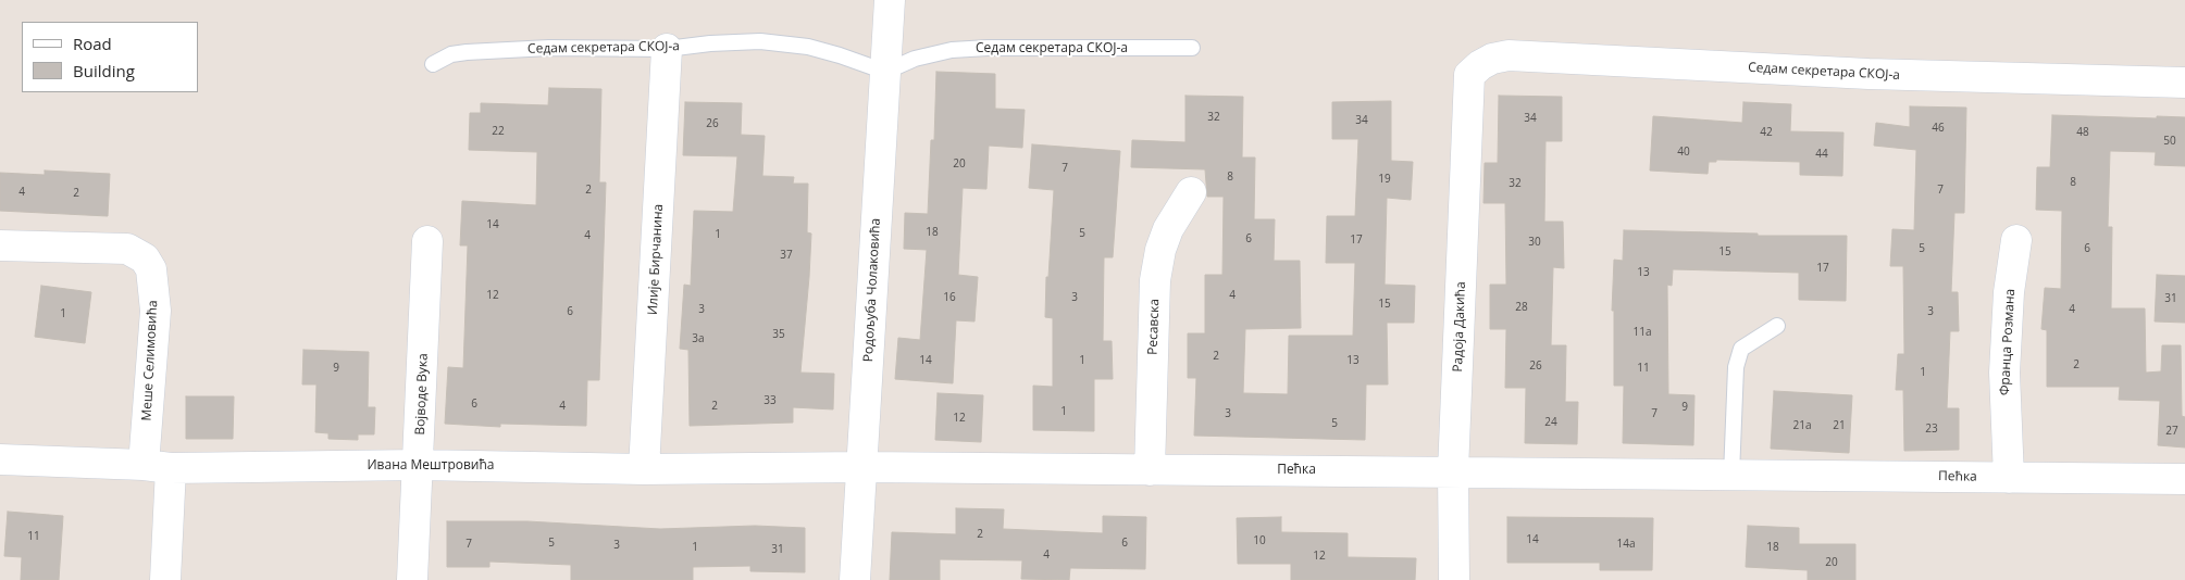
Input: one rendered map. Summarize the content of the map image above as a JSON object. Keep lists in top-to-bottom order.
{
  "streets": {
    "street": [
      "Седам секретара СКОЈ-а",
      "Илије Бирчанина",
      "Родољуба Чолаковића",
      "Ресавска",
      "Радоја Дакића",
      "Франца Розмана",
      "Меше Селимовића",
      "Војводе Вука",
      "Ивана Мештровића",
      "Пећка"
    ]
  },
  "crossings": [
    ["Седам секретара СКОЈ-а", "Илије Бирчанина"],
    ["Седам секретара СКОЈ-а", "Родољуба Чолаковића"],
    ["Седам секретара СКОЈ-а", "Радоја Дакића"],
    ["Илије Бирчанина", "Ивана Мештровића"],
    ["Родољуба Чолаковића", "Ивана Мештровића"],
    ["Родољуба Чолаковића", "Пећка"],
    ["Ресавска", "Пећка"],
    ["Радоја Дакића", "Пећка"],
    ["Франца Розмана", "Пећка"],
    ["Меше Селимовића", "Ивана Мештровића"],
    ["Војводе Вука", "Ивана Мештровића"],
    ["Ивана Мештровића", "Пећка"]
  ],
  "house_numbers": [
    "32",
    "34",
    "34",
    "26",
    "46",
    "22",
    "42",
    "48",
    "50",
    "40",
    "44",
    "20",
    "7",
    "8",
    "19",
    "8",
    "32",
    "2",
    "7",
    "4",
    "2",
    "14",
    "18",
    "5",
    "1",
    "4",
    "6",
    "17",
    "30",
    "5",
    "6",
    "15",
    "37",
    "17",
    "13",
    "12",
    "4",
    "16",
    "3",
    "31",
    "15",
    "28",
    "3",
    "4",
    "6",
    "3",
    "1",
    "11a",
    "35",
    "3a",
    "2",
    "14",
    "1",
    "13",
    "2",
    "26",
    "9",
    "11",
    "1",
    "33",
    "6",
    "4",
    "2",
    "9",
    "1",
    "3",
    "7",
    "12",
    "24",
    "5",
    "21a",
    "21",
    "23",
    "27",
    "2",
    "11",
    "14",
    "10",
    "5",
    "6",
    "7",
    "14a",
    "3",
    "1",
    "18",
    "31",
    "4",
    "12",
    "20"
  ],
  "legend": ["Road", "Building"]
}
